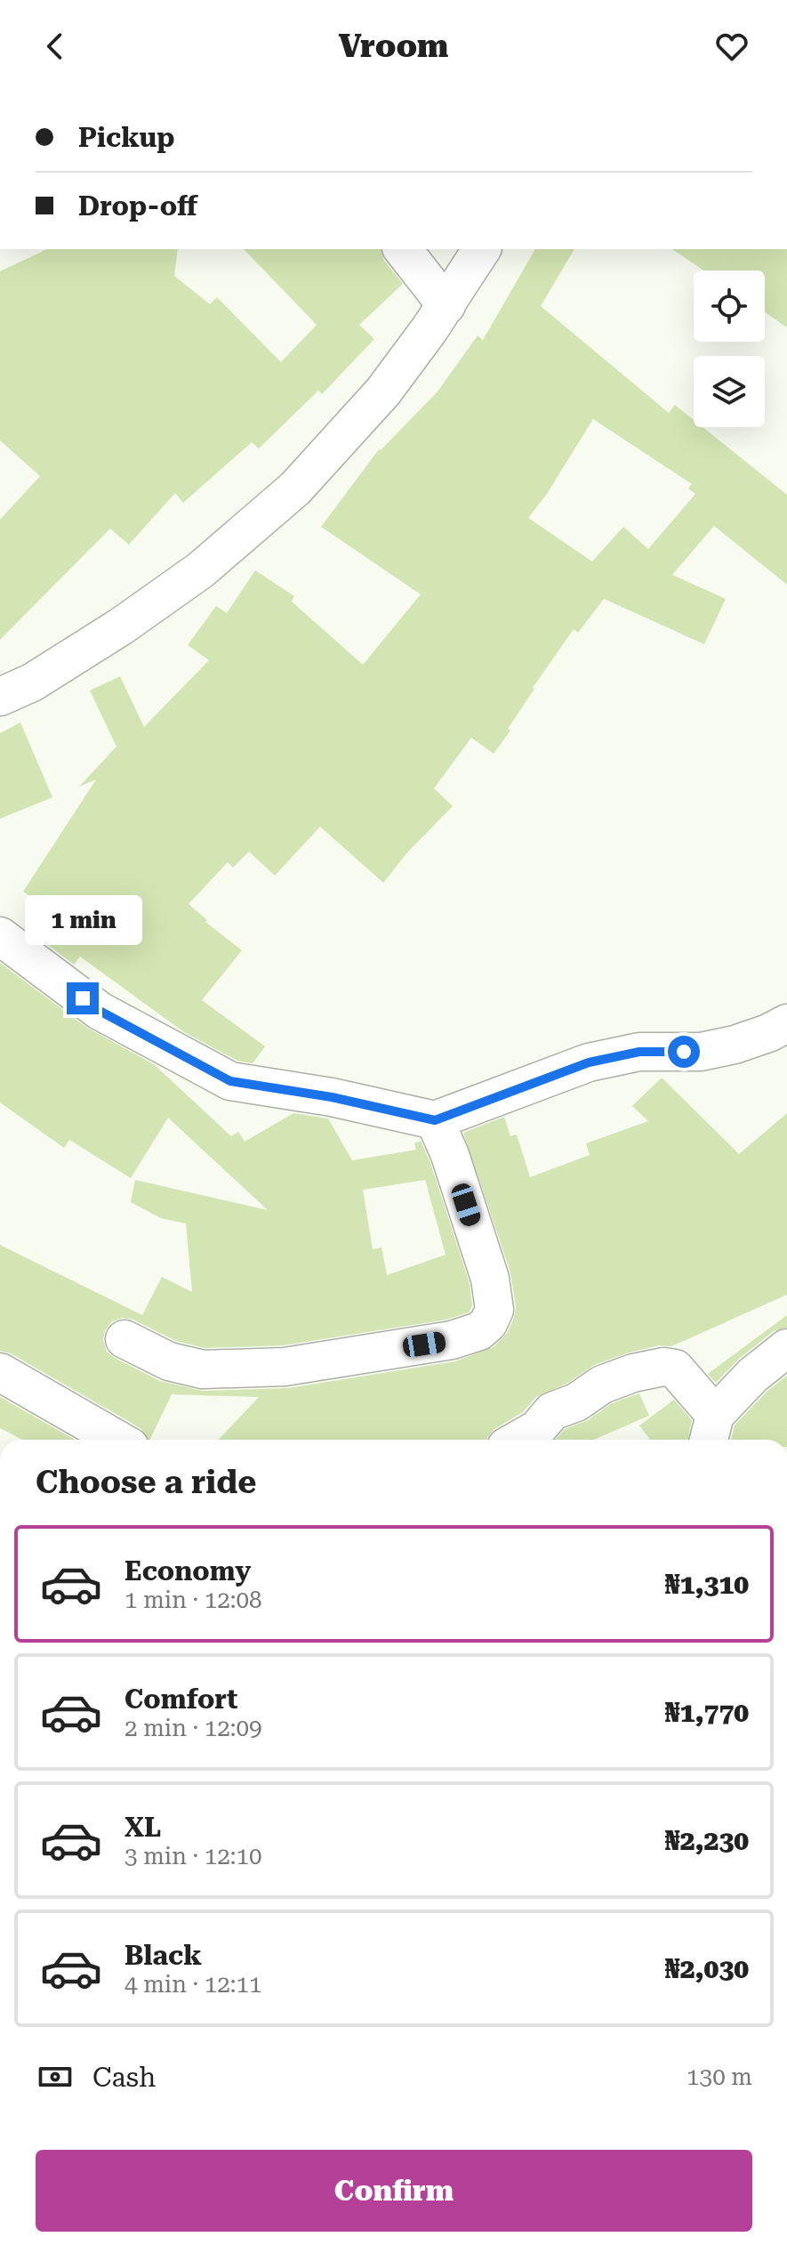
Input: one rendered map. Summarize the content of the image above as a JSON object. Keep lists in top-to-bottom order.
{
  "page": {
    "header": "Vroom",
    "banner": ["Pickup", "Drop-off"],
    "bubble": "1 min",
    "heading": "Choose a ride",
    "list": [
      {
        "name": "Economy",
        "note": "1 min · 12:08",
        "value": "₦1,310"
      },
      {
        "name": "Comfort",
        "note": "2 min · 12:09",
        "value": "₦1,770"
      },
      {
        "name": "XL",
        "note": "3 min · 12:10",
        "value": "₦2,230"
      },
      {
        "name": "Black",
        "note": "4 min · 12:11",
        "value": "₦2,030"
      }
    ],
    "pay": ["Cash", "130 m"],
    "buttons": "Confirm"
  }
}
